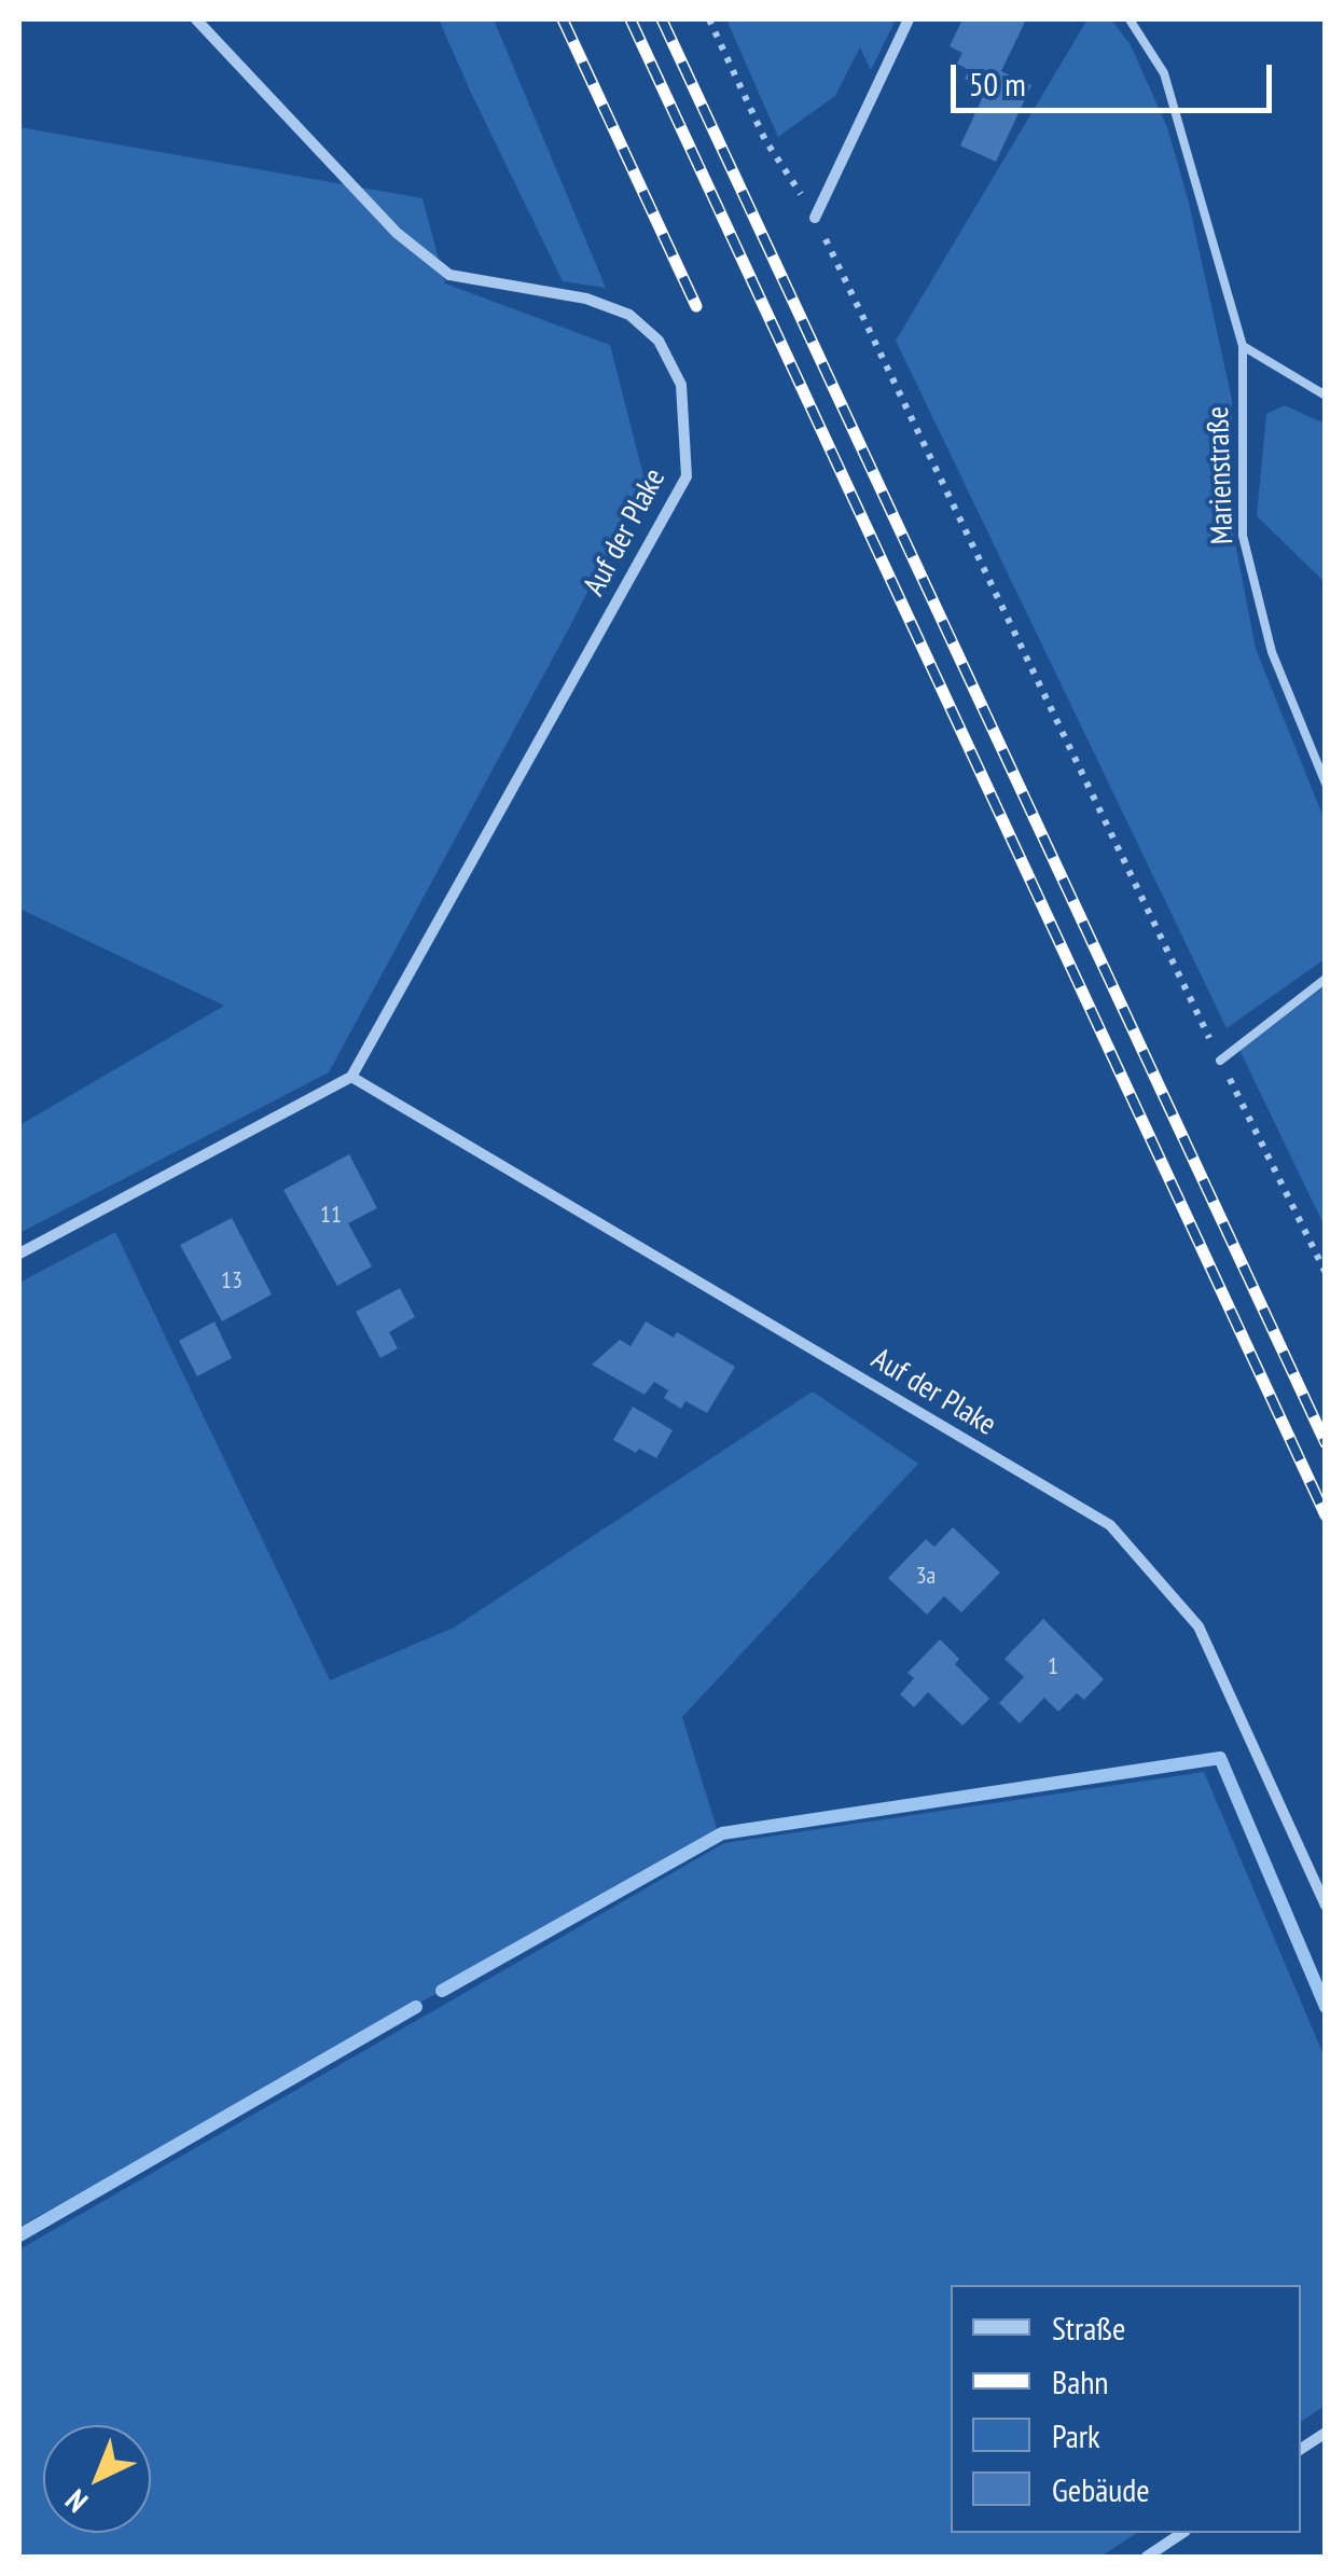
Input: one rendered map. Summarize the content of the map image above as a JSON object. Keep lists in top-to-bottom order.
{
  "streets": {
    "street": ["Auf der Plake"],
    "lane": ["Marienstraße"]
  },
  "house_numbers": [
    "11",
    "13",
    "3a",
    "1"
  ],
  "legend": [
    "Straße",
    "Bahn",
    "Park",
    "Gebäude"
  ],
  "scale_bar": "50 m",
  "north": "bottom left"
}
